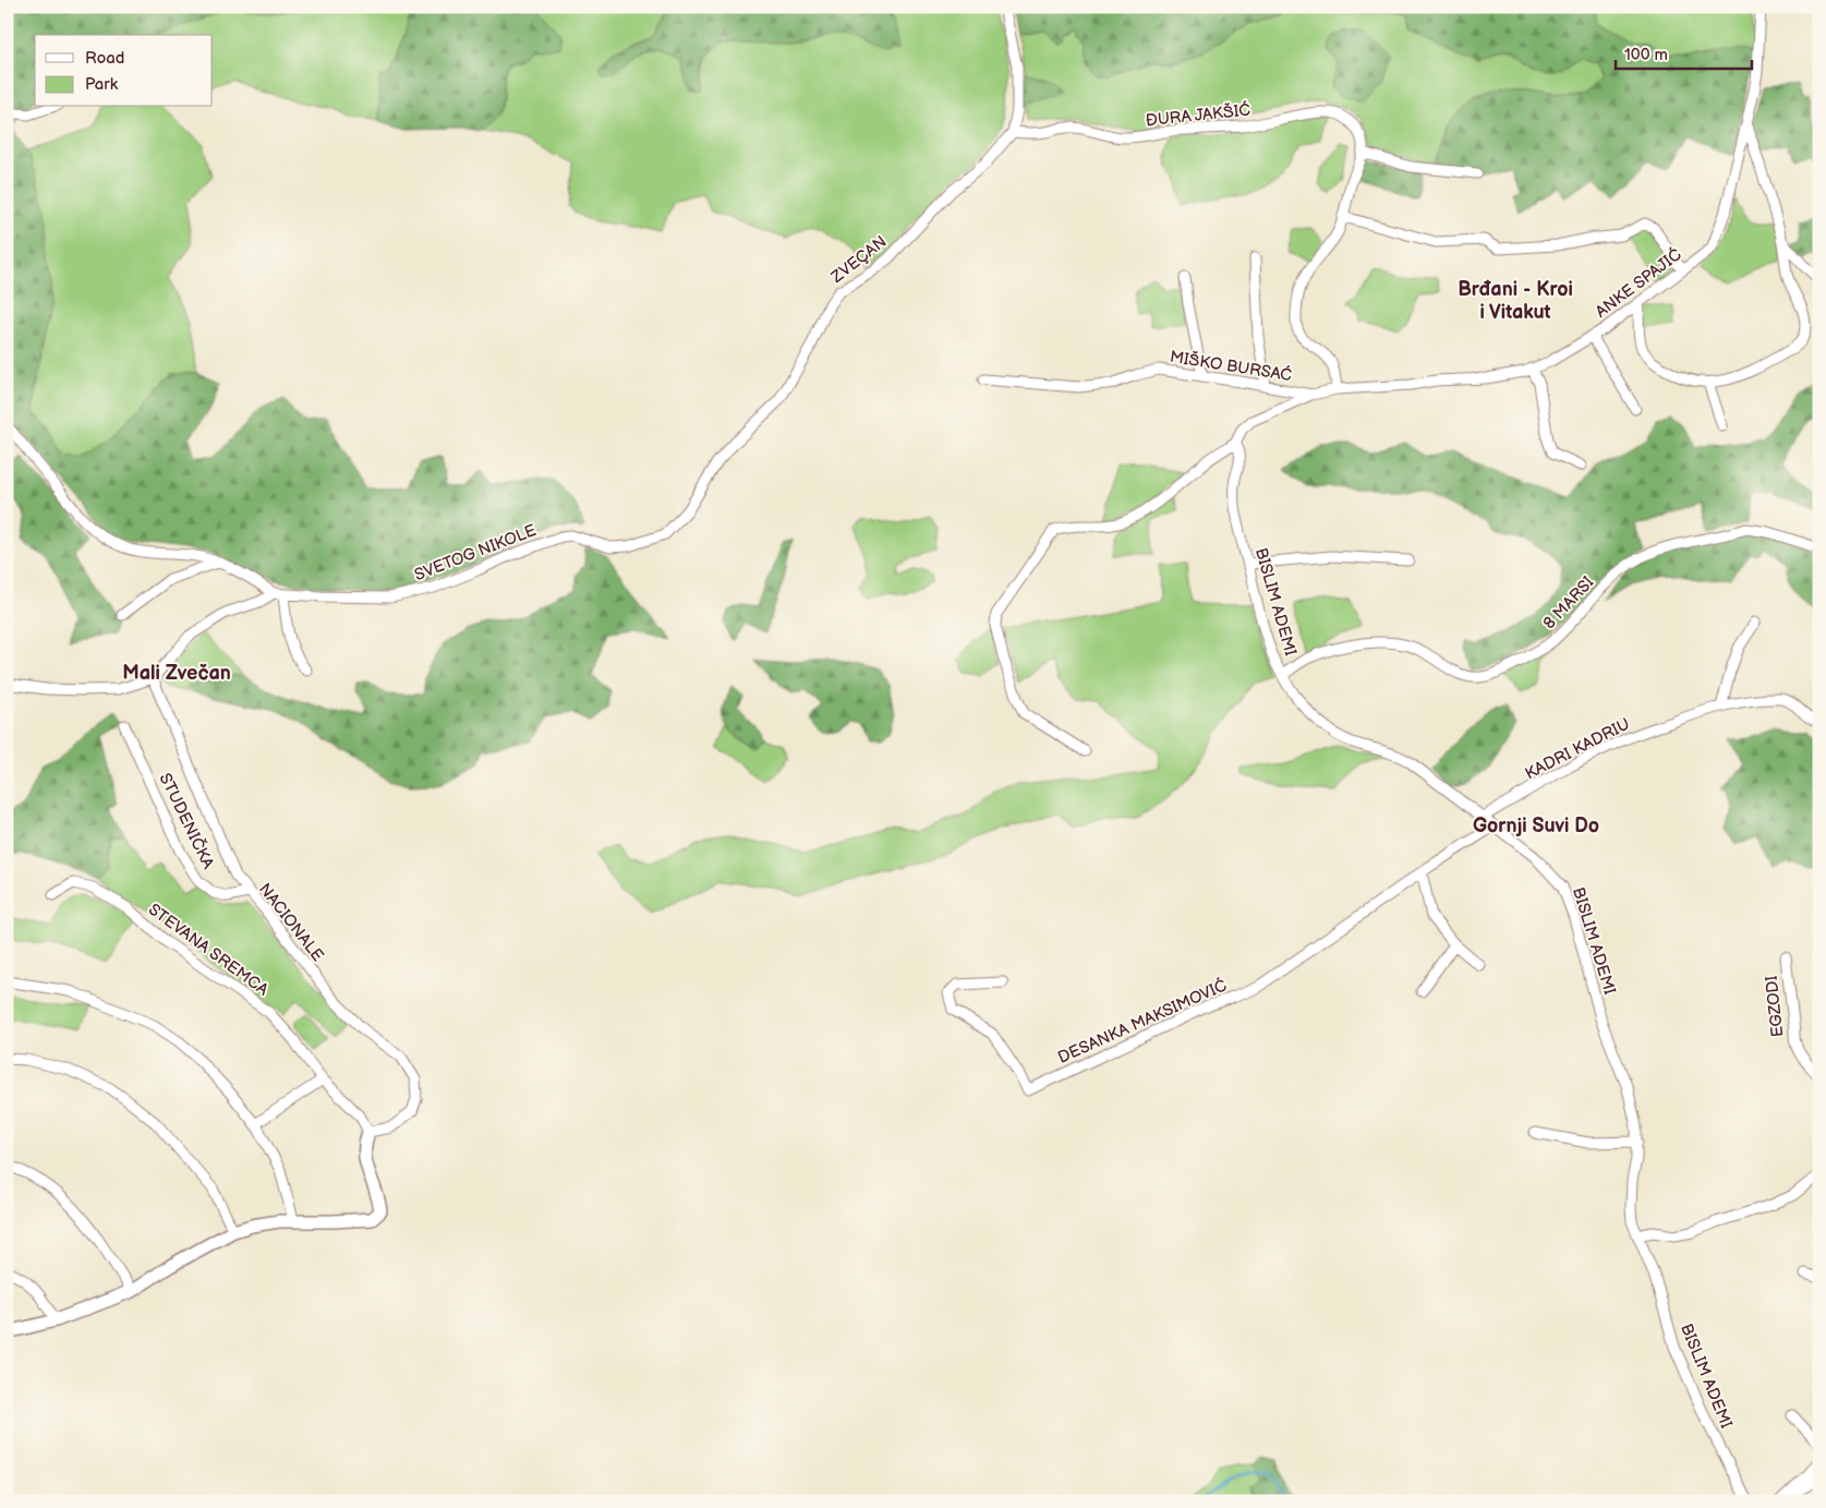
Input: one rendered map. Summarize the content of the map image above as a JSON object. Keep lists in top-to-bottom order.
{
  "streets": {
    "street": [
      "ÐURA JAKŠIĆ",
      "ZVEÇAN",
      "ANKE SPAJIĆ",
      "MIŠKO BURSAĆ",
      "SVETOG NIKOLE",
      "BISLIM ADEMI",
      "8 MARSI",
      "KADRI KADRIU",
      "STUDENIČKA",
      "NACIONALE",
      "STEVANA SREMCA",
      "EGZODI",
      "DESANKA MAKSIMOVIĆ"
    ]
  },
  "crossings": [
    ["ÐURA JAKŠIĆ", "ZVEÇAN"],
    ["ZVEÇAN", "SVETOG NIKOLE"],
    ["ANKE SPAJIĆ", "MIŠKO BURSAĆ"],
    ["BISLIM ADEMI", "8 MARSI"],
    ["BISLIM ADEMI", "KADRI KADRIU"],
    ["BISLIM ADEMI", "DESANKA MAKSIMOVIĆ"],
    ["STUDENIČKA", "NACIONALE"],
    ["NACIONALE", "STEVANA SREMCA"]
  ],
  "districts": ["Brđani - Kroi i Vitakut", "Mali Zvečan", "Gornji Suvi Do"],
  "legend": ["Road", "Park"],
  "scale_bar": "100 m"
}
